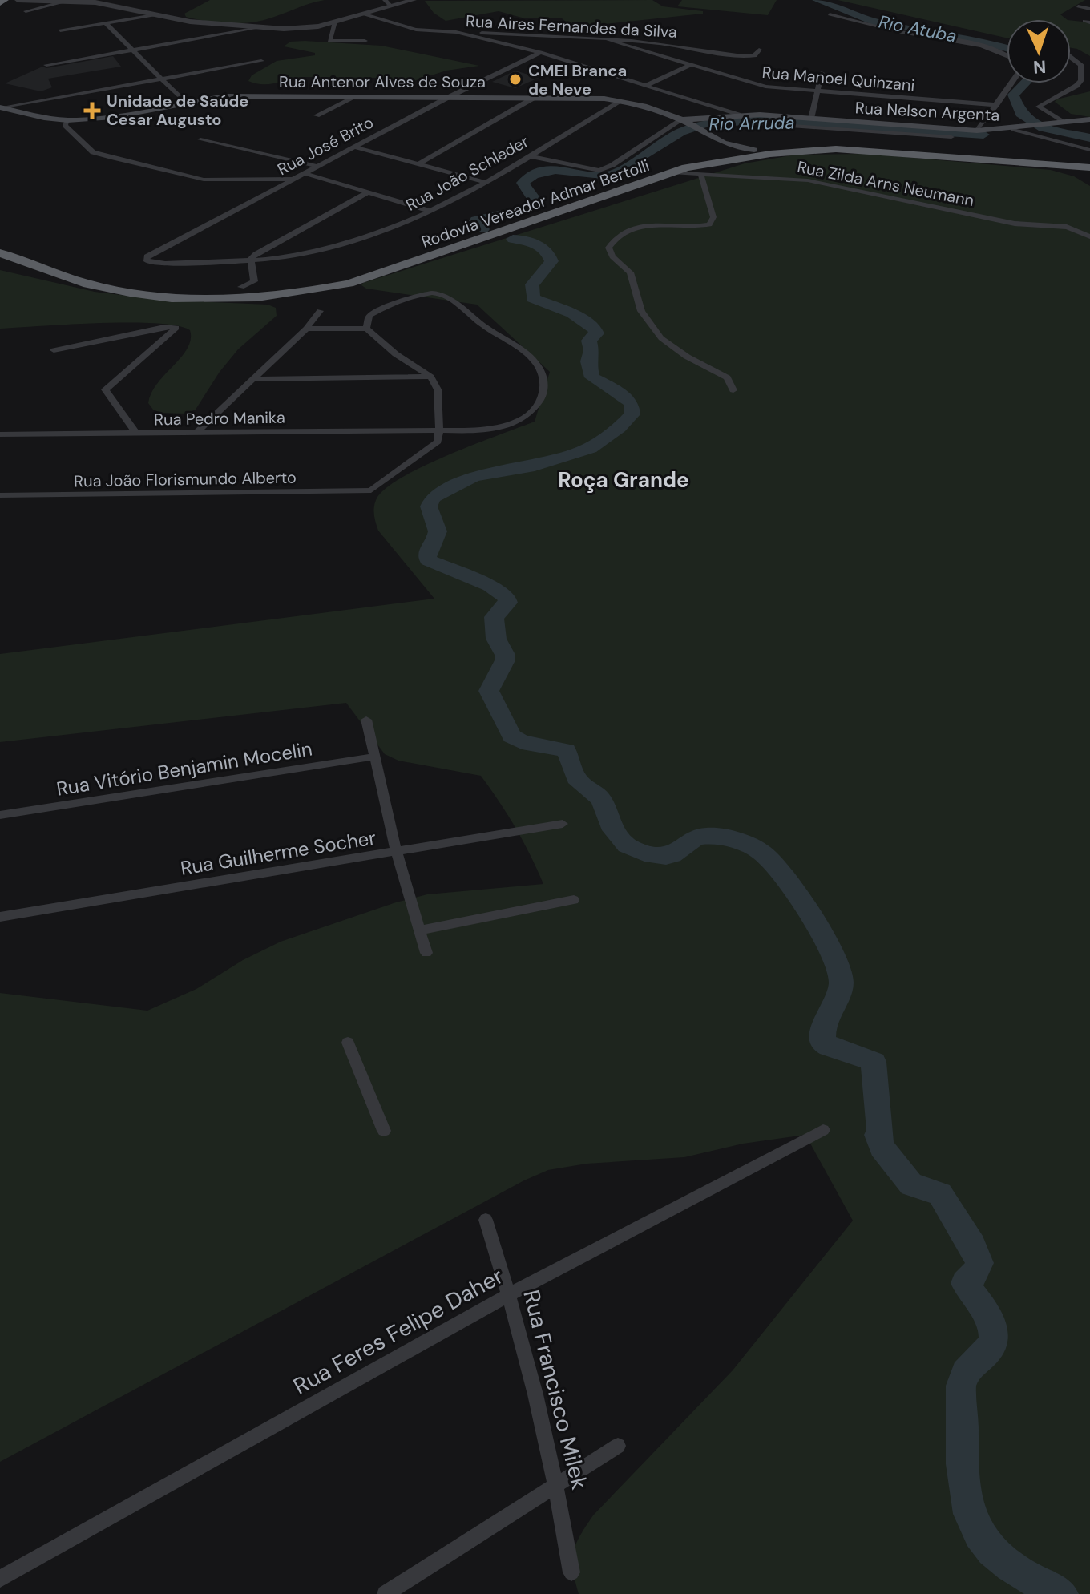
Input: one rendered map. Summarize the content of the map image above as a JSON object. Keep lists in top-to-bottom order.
{
  "streets": {
    "highway": ["Rodovia Vereador Admar Bertolli"],
    "main road": ["Rua Antenor Alves de Souza", "Rua Nelson Argenta"],
    "street": [
      "Rua Aires Fernandes da Silva",
      "Rua Manoel Quinzani",
      "Rua José Brito",
      "Rua João Schleder",
      "Rua Zilda Arns Neumann",
      "Rua Pedro Manika",
      "Rua João Florismundo Alberto",
      "Rua Vitório Benjamin Mocelin",
      "Rua Guilherme Socher",
      "Rua Feres Felipe Daher",
      "Rua Francisco Milek"
    ]
  },
  "crossings": [
    ["Rua Aires Fernandes da Silva", "Rua Manoel Quinzani"],
    ["Rua Antenor Alves de Souza", "Rua Nelson Argenta"],
    ["Rua Antenor Alves de Souza", "Rua José Brito"],
    ["Rua Antenor Alves de Souza", "Rua João Schleder"],
    ["Rua José Brito", "Rua João Schleder"],
    ["Rua Zilda Arns Neumann", "Rodovia Vereador Admar Bertolli"],
    ["Rua Pedro Manika", "Rua João Florismundo Alberto"],
    ["Rua Feres Felipe Daher", "Rua Francisco Milek"]
  ],
  "districts": ["Roça Grande"],
  "water": ["Rio Atuba", "Rio Arruda"],
  "places": {
    "other": ["CMEI Branca de Neve"],
    "health": ["Unidade de Saúde Cesar Augusto"]
  },
  "north": "bottom"
}
